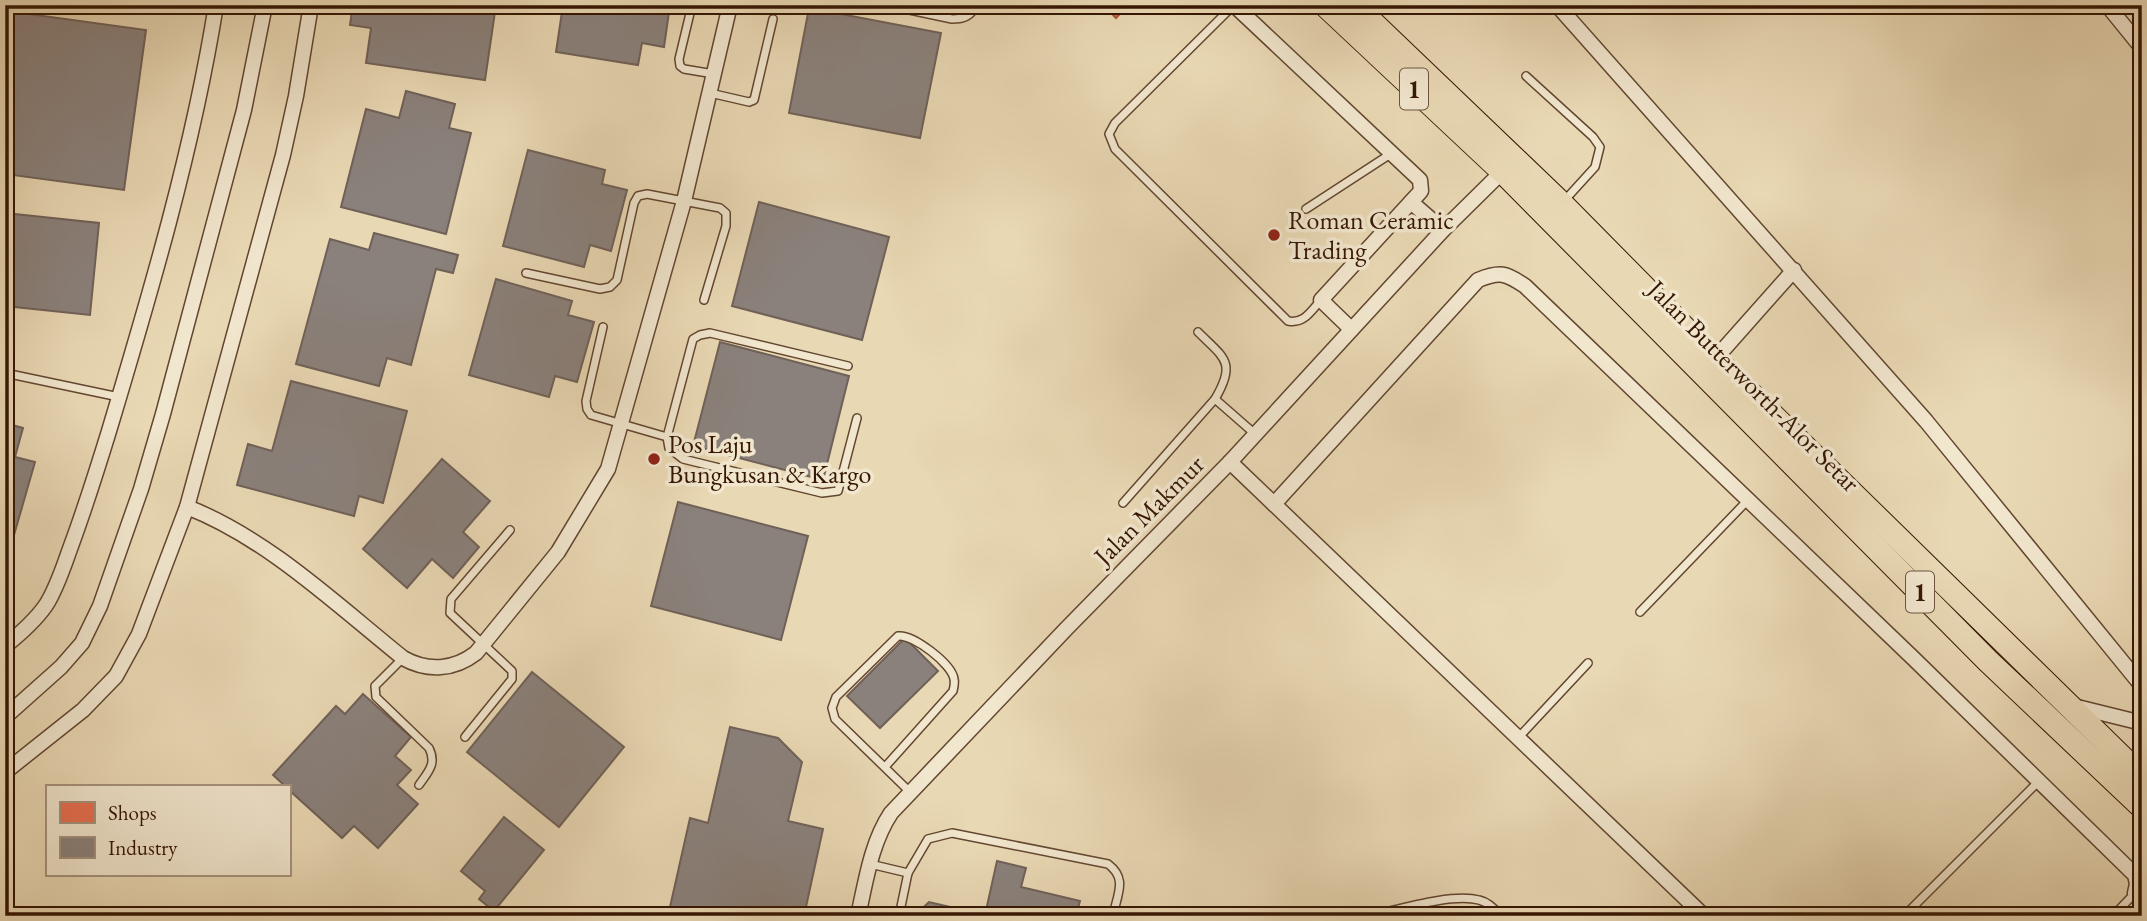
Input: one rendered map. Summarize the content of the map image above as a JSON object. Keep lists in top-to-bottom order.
{
  "streets": {
    "main road": ["1", "Jalan Butterworth-Alor Setar"],
    "street": ["Jalan Makmur"]
  },
  "crossings": [
    ["Jalan Butterworth-Alor Setar", "Jalan Makmur"]
  ],
  "places": ["Roman Ceramic Trading", "Pos Laju Bungkusan & Kargo"],
  "legend": ["Shops", "Industry"]
}
